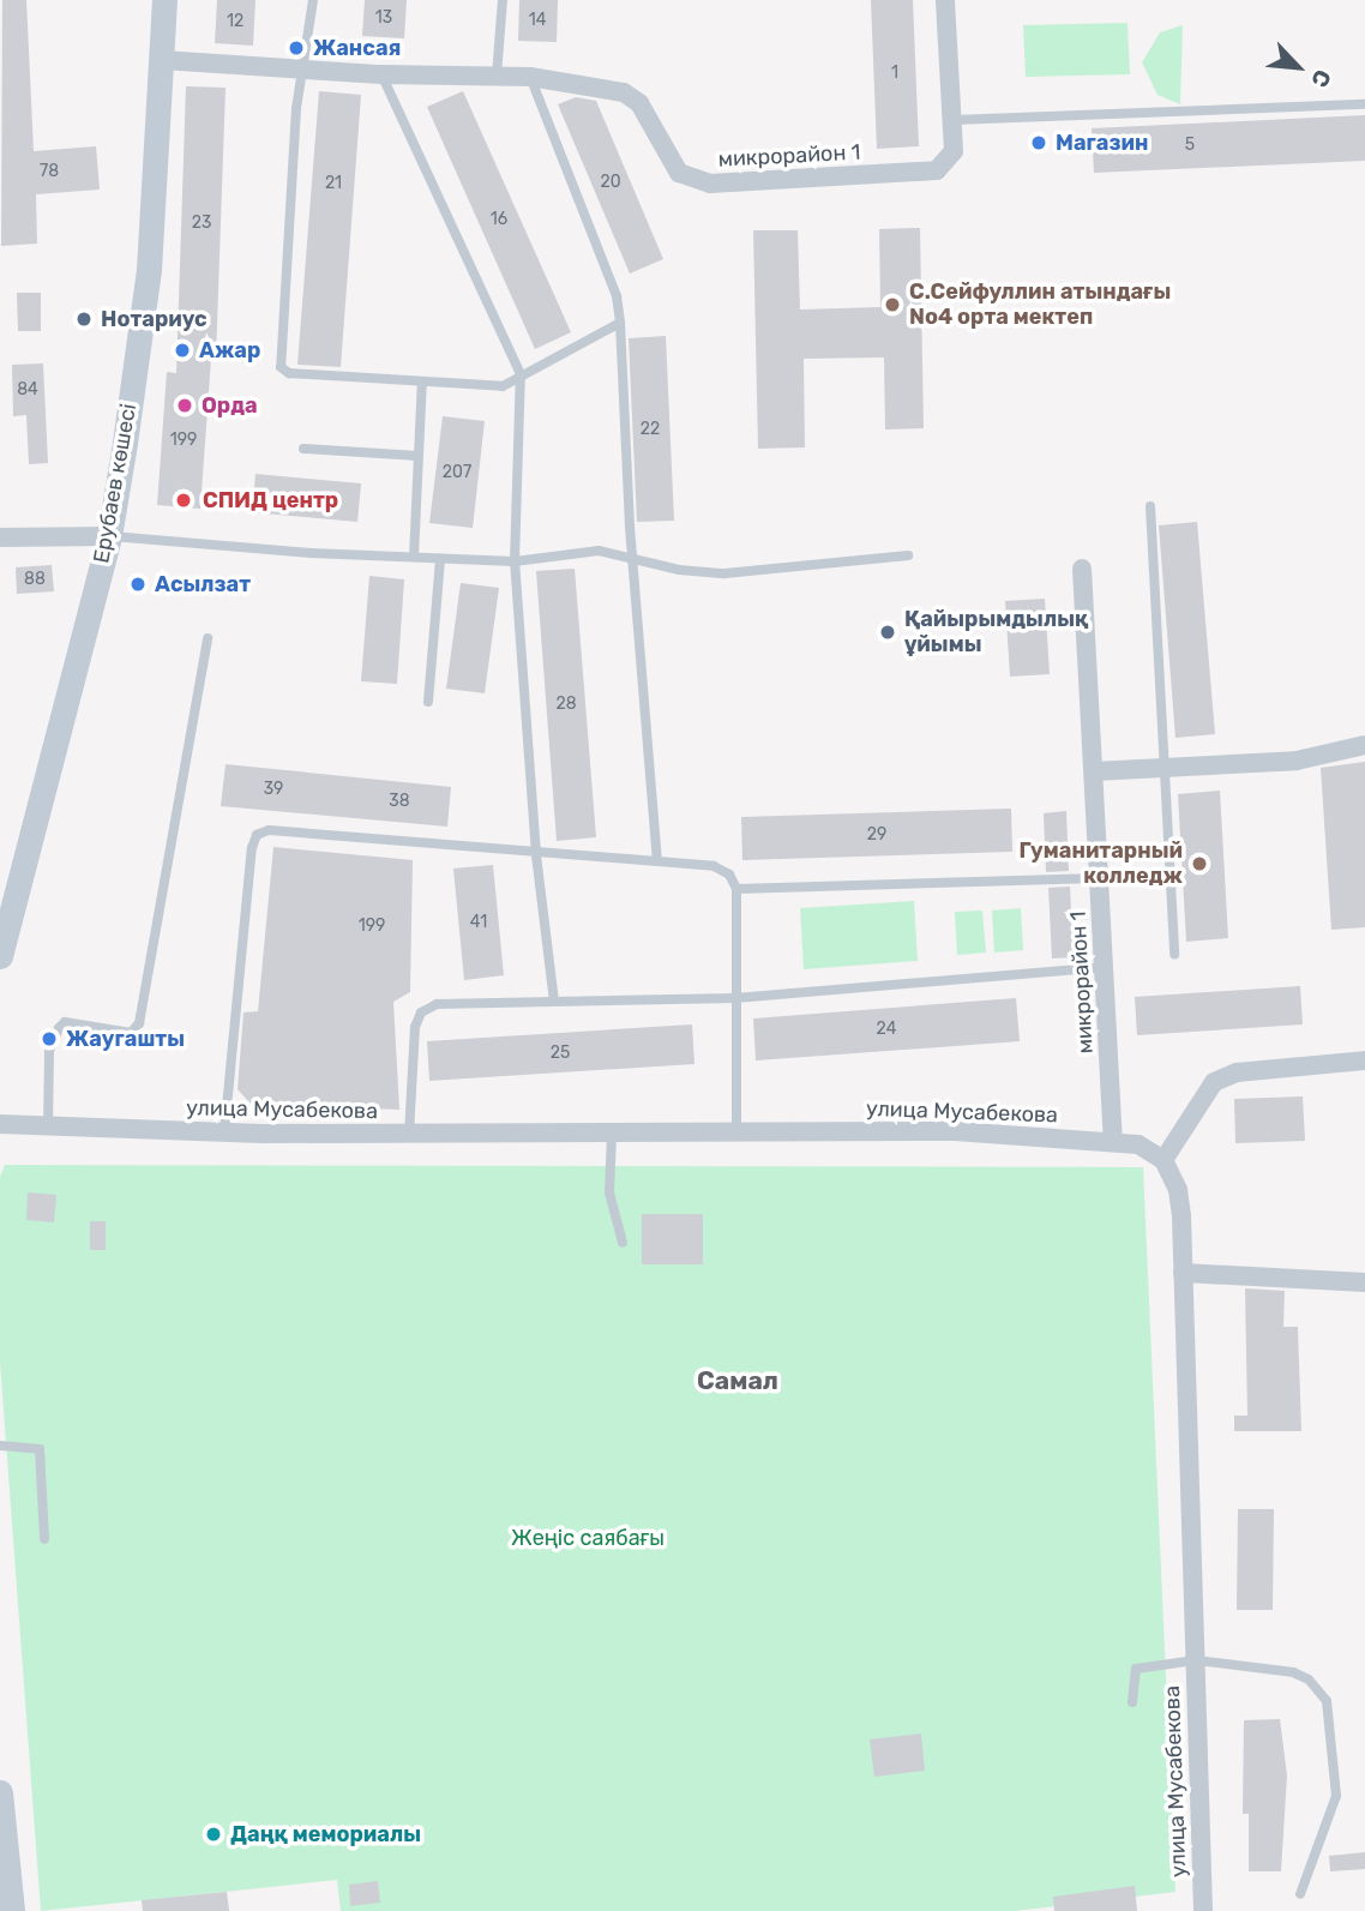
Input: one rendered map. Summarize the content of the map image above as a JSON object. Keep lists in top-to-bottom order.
{
  "streets": {
    "main road": ["Ерубаев көшесі"],
    "street": ["микрорайон 1", "улица Мусабекова"]
  },
  "crossings": [
    ["микрорайон 1", "Ерубаев көшесі"],
    ["микрорайон 1", "улица Мусабекова"]
  ],
  "districts": ["Самал"],
  "parks": ["Жеңіс саябағы"],
  "places": [
    "Жансая",
    "Магазин",
    "С.Сейфуллин атындағы No4 орта мектеп",
    "Нотариус",
    "Ажар",
    "Орда",
    "СПИД центр",
    "Асылзат",
    "Қайырымдылық ұйымы",
    "Гуманитарный колледж",
    "Жаугашты",
    "Даңқ мемориалы"
  ],
  "house_numbers": [
    "13",
    "14",
    "12",
    "1",
    "5",
    "78",
    "20",
    "21",
    "16",
    "23",
    "84",
    "22",
    "199",
    "207",
    "88",
    "28",
    "39",
    "38",
    "29",
    "41",
    "199",
    "24",
    "25"
  ],
  "north": "bottom right"
}
